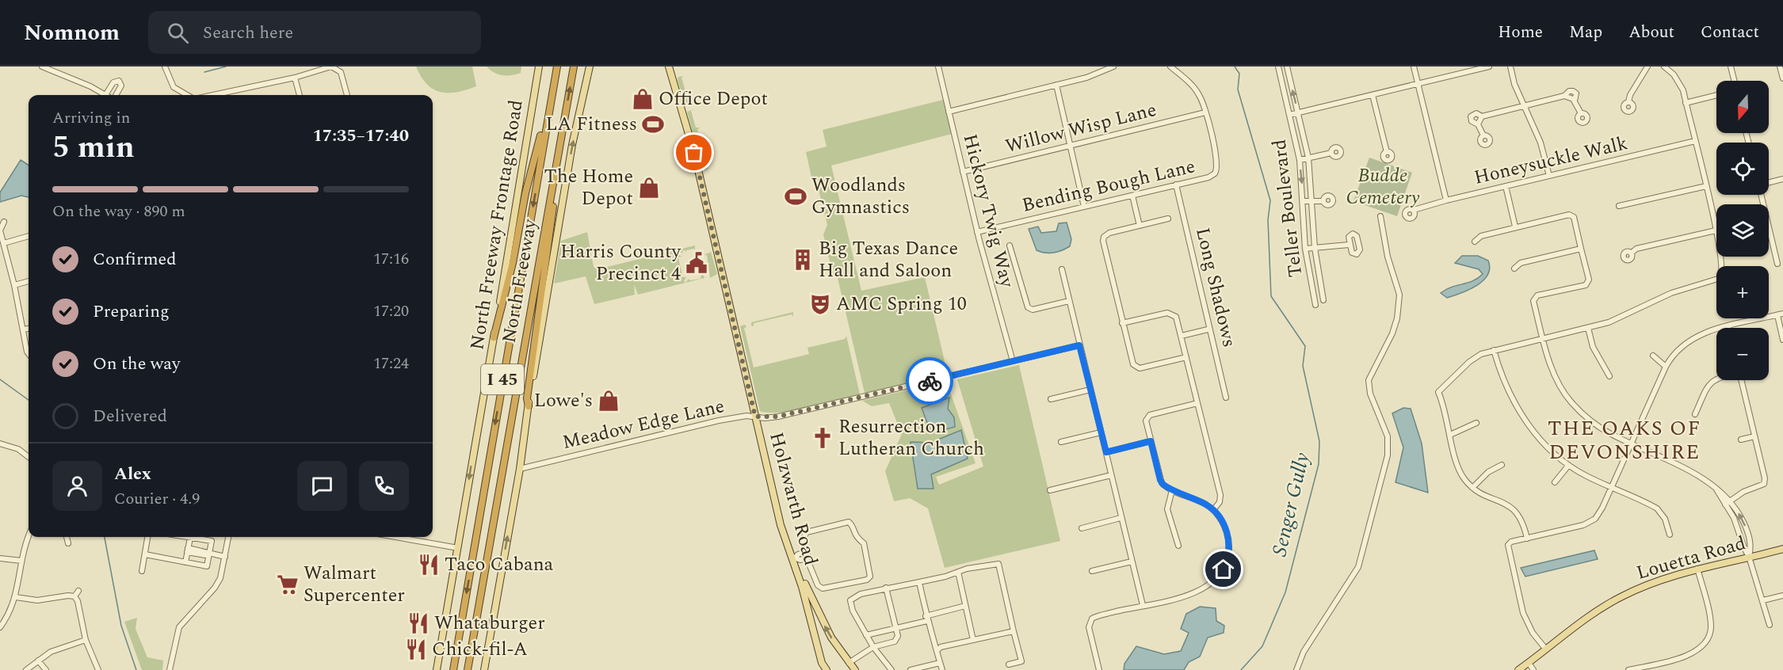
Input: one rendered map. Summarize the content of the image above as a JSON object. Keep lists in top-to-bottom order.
{
  "streets": {
    "highway": ["North Freeway", "I 45"],
    "main road": ["North Freeway Frontage Road", "Holzwarth Road", "Louetta Road"],
    "street": [
      "Willow Wisp Lane",
      "Honeysuckle Walk",
      "Bending Bough Lane",
      "Teller Boulevard",
      "Hickory Twig Way",
      "Long Shadows",
      "Meadow Edge Lane"
    ]
  },
  "crossings": [
    ["Willow Wisp Lane", "Bending Bough Lane"],
    ["Willow Wisp Lane", "Hickory Twig Way"],
    ["Bending Bough Lane", "Hickory Twig Way"],
    ["Bending Bough Lane", "Long Shadows"],
    ["Hickory Twig Way", "Meadow Edge Lane"],
    ["Meadow Edge Lane", "Holzwarth Road"]
  ],
  "districts": ["THE OAKS OF DEVONSHIRE"],
  "water": ["Senger Gully"],
  "parks": ["Budde Cemetery"],
  "places": {
    "shop": ["Office Depot", "The Home Depot", "Lowe's"],
    "sports": ["LA Fitness", "Woodlands Gymnastics"],
    "building": ["Big Texas Dance Hall and Saloon"],
    "public building": ["Harris County Precinct 4"],
    "theatre": ["AMC Spring 10"],
    "church": ["Resurrection Lutheran Church"],
    "restaurant": ["Taco Cabana", "Whataburger", "Chick-fil-A"],
    "supermarket": ["Walmart Supercenter"]
  },
  "north": "bottom",
  "page": {
    "header": "Nomnom",
    "search": "Search here",
    "nav": [
      "Home",
      "Map",
      "About",
      "Contact"
    ],
    "map_buttons": ["+", "−"],
    "heading": ["5 min", "Arriving in", "17:35–17:40"],
    "panel": ["Alex", "Courier · 4.9"],
    "bar": "On the way · 890 m",
    "list": [
      ["Confirmed", "17:16"],
      ["Preparing", "17:20"],
      ["On the way", "17:24"],
      "Delivered"
    ]
  }
}
